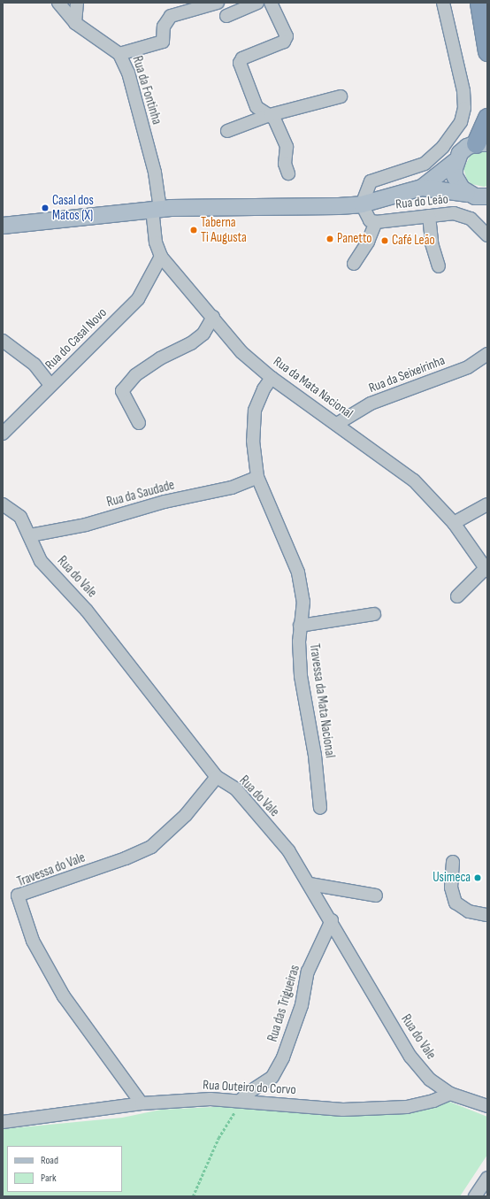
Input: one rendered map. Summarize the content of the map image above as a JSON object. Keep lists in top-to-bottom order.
{
  "streets": {
    "street": [
      "Rua da Fontinha",
      "Rua do Leão",
      "Rua do Casal Novo",
      "Rua da Seixeirinha",
      "Rua da Mata Nacional",
      "Rua da Saudade",
      "Rua do Vale",
      "Travessa da Mata Nacional",
      "Travessa do Vale",
      "Rua das Trigueiras",
      "Rua Outeiro do Corvo"
    ]
  },
  "crossings": [
    ["Rua da Fontinha", "Rua da Mata Nacional"],
    ["Rua do Casal Novo", "Rua da Mata Nacional"],
    ["Rua da Seixeirinha", "Rua da Mata Nacional"],
    ["Rua da Mata Nacional", "Travessa da Mata Nacional"],
    ["Rua da Saudade", "Rua do Vale"],
    ["Rua da Saudade", "Travessa da Mata Nacional"],
    ["Rua do Vale", "Travessa do Vale"],
    ["Rua do Vale", "Rua das Trigueiras"],
    ["Rua do Vale", "Rua Outeiro do Corvo"],
    ["Travessa do Vale", "Rua Outeiro do Corvo"],
    ["Rua das Trigueiras", "Rua Outeiro do Corvo"]
  ],
  "places": [
    "Casal dos Matos (X)",
    "Taberna Ti Augusta",
    "Panetto",
    "Café Leão",
    "Usimeca"
  ],
  "legend": ["Road", "Park"]
}
